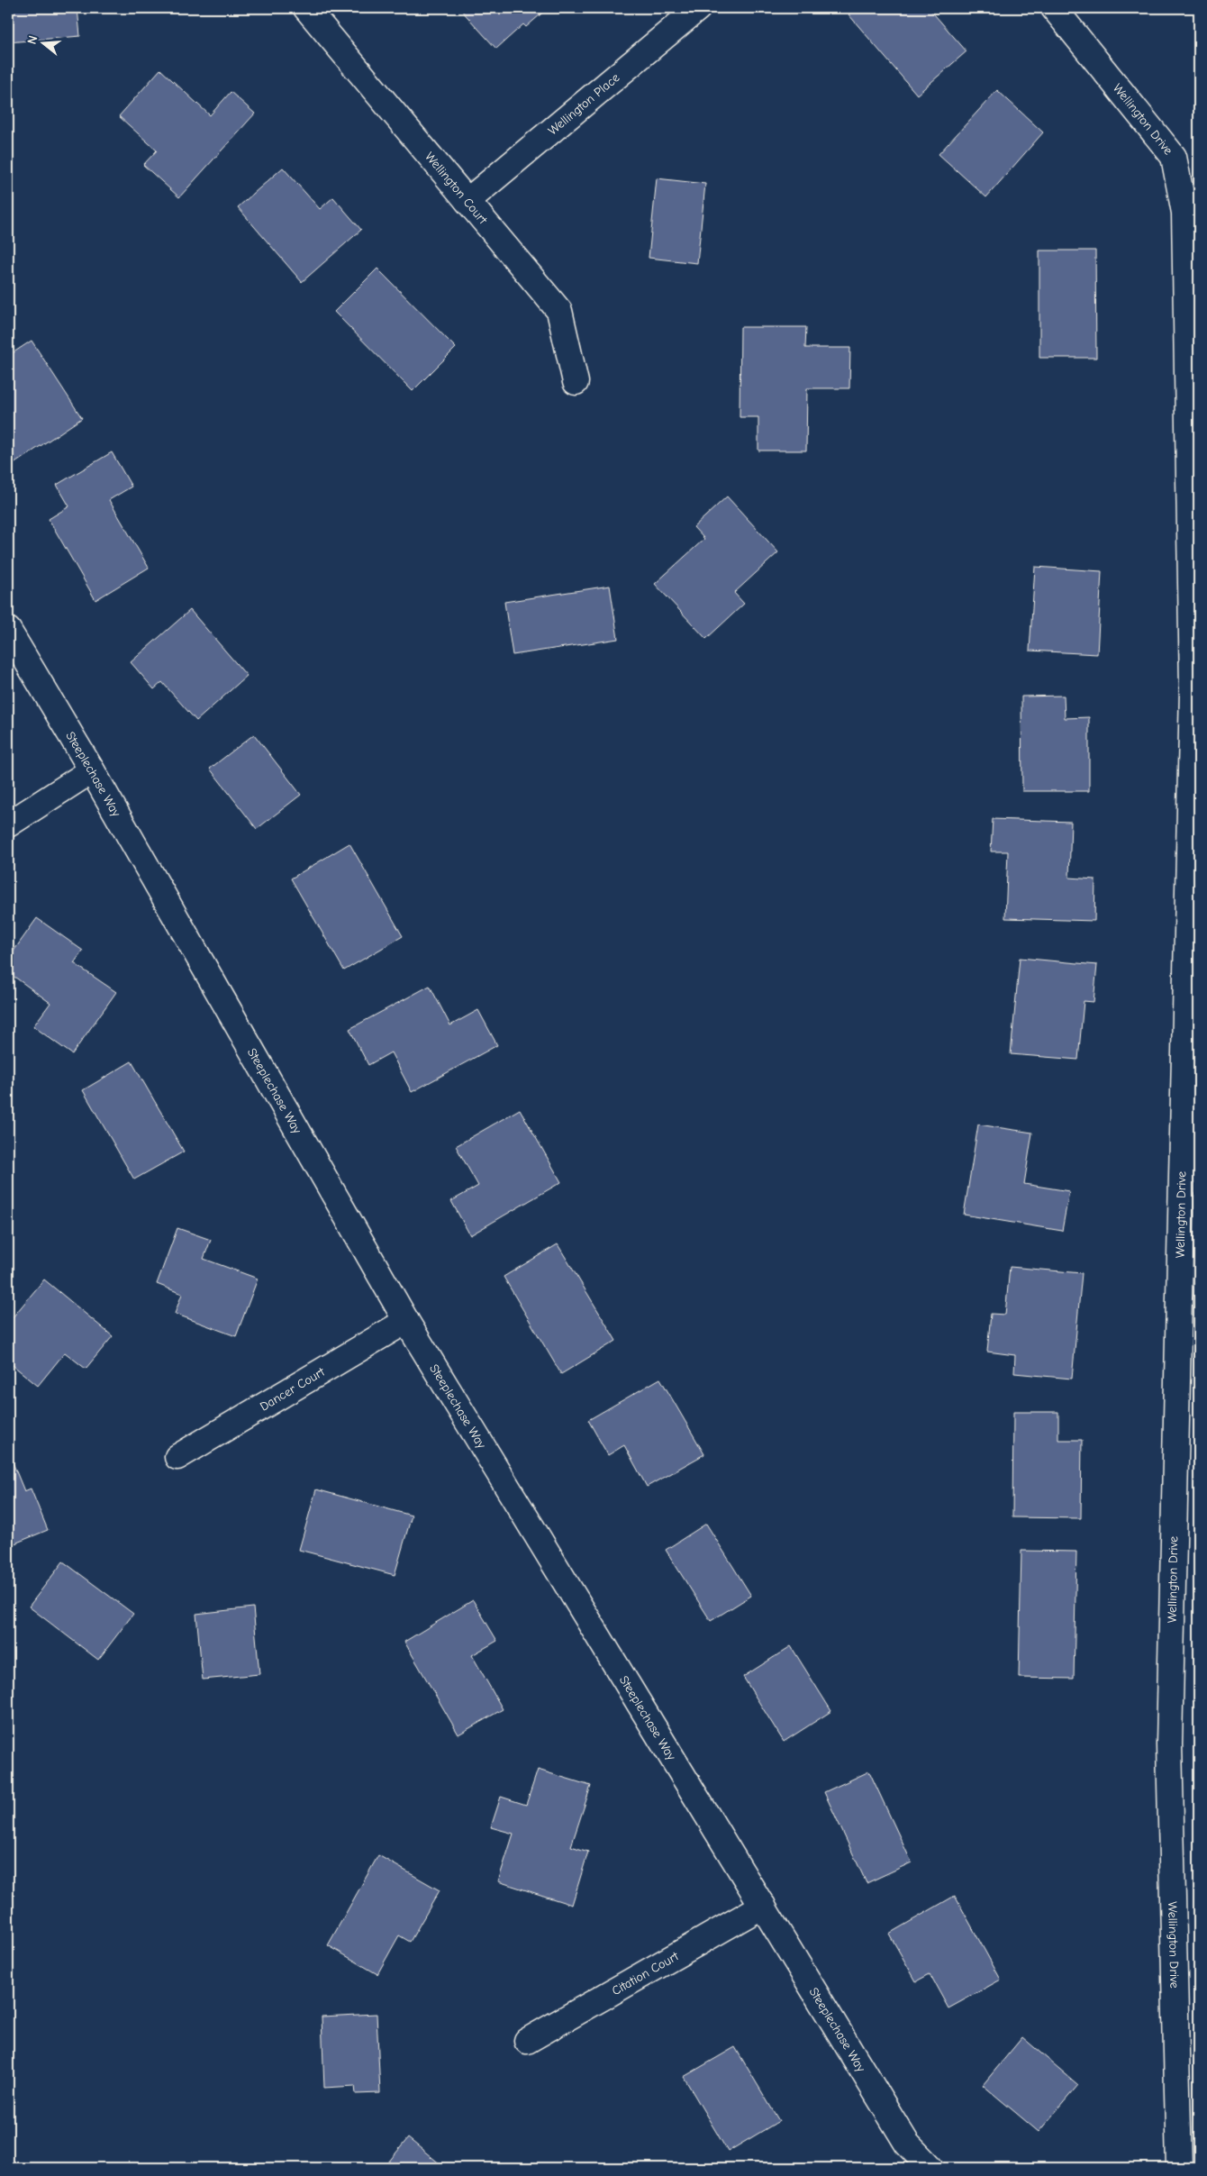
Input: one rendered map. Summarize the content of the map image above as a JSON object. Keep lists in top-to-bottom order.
{
  "streets": {
    "street": [
      "Wellington Place",
      "Wellington Drive",
      "Wellington Court",
      "Steeplechase Way",
      "Dancer Court",
      "Citation Court"
    ]
  },
  "crossings": [
    ["Wellington Place", "Wellington Court"],
    ["Steeplechase Way", "Dancer Court"],
    ["Steeplechase Way", "Citation Court"]
  ],
  "north": "left"
}
